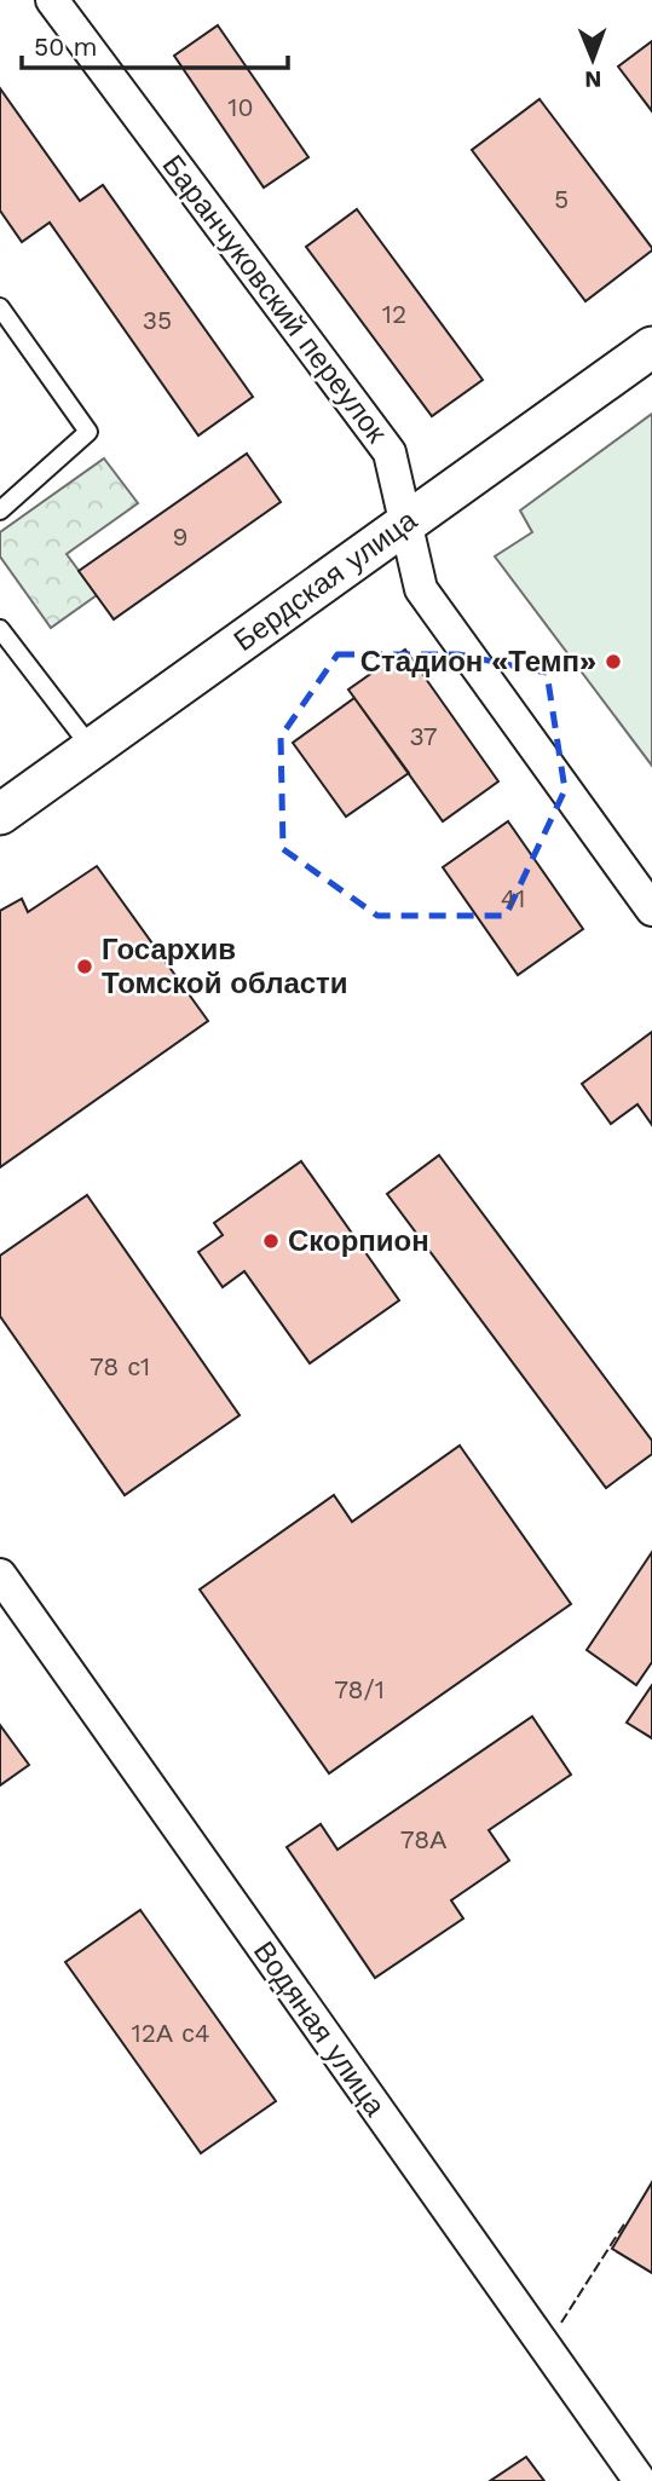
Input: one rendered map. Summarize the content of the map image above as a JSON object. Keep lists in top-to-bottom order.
{
  "streets": {
    "street": ["Баранчуковский переулок", "Бердская улица", "Водяная улица"]
  },
  "crossings": [
    ["Баранчуковский переулок", "Бердская улица"]
  ],
  "places": ["Стадион «Темп»", "Госархив Томской области", "Скорпион"],
  "house_numbers": [
    "10",
    "5",
    "12",
    "35",
    "9",
    "37",
    "41",
    "78 с1",
    "78/1",
    "78А",
    "12А с4"
  ],
  "scale_bar": "50 m",
  "north": "bottom"
}
